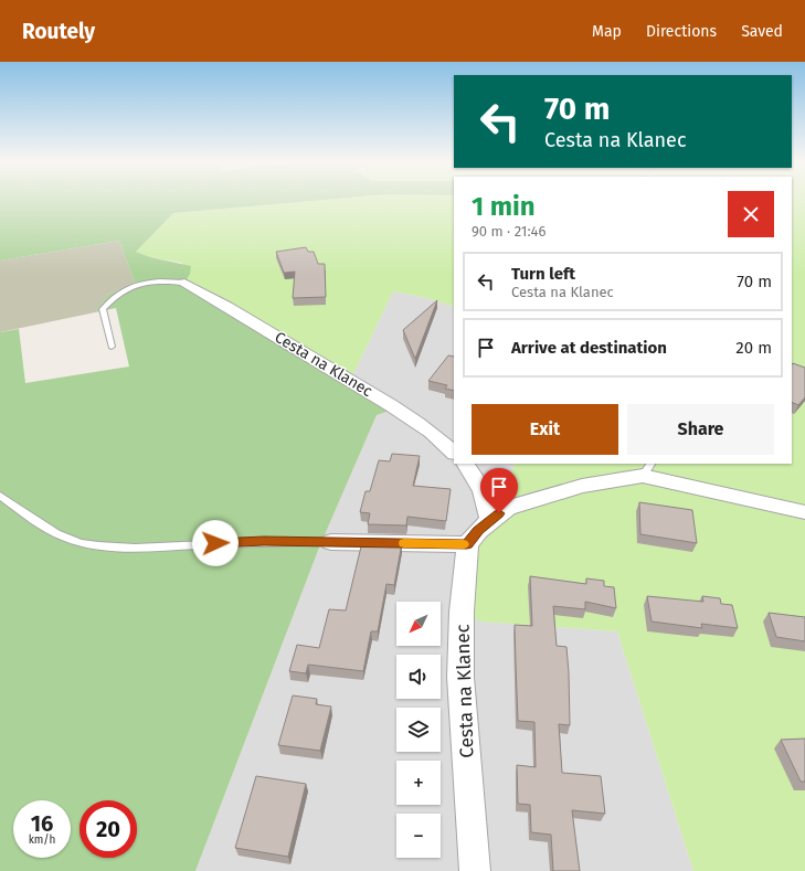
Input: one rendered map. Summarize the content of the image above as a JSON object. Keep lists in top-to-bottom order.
{
  "streets": {
    "street": ["Cesta na Klanec"]
  },
  "north": "bottom left",
  "page": {
    "header": "Routely",
    "nav": ["Map", "Directions", "Saved"],
    "turn": ["70 m", "Cesta na Klanec"],
    "heading": ["1 min", "90 m · 21:46"],
    "list": [
      {
        "name": "Turn left",
        "note": "Cesta na Klanec",
        "value": "70 m"
      },
      {
        "name": "Arrive at destination",
        "value": "20 m"
      }
    ],
    "buttons": ["Exit", "Share"],
    "map_buttons": ["+", "−"],
    "speed": "16 km/h",
    "limit": "20"
  }
}
